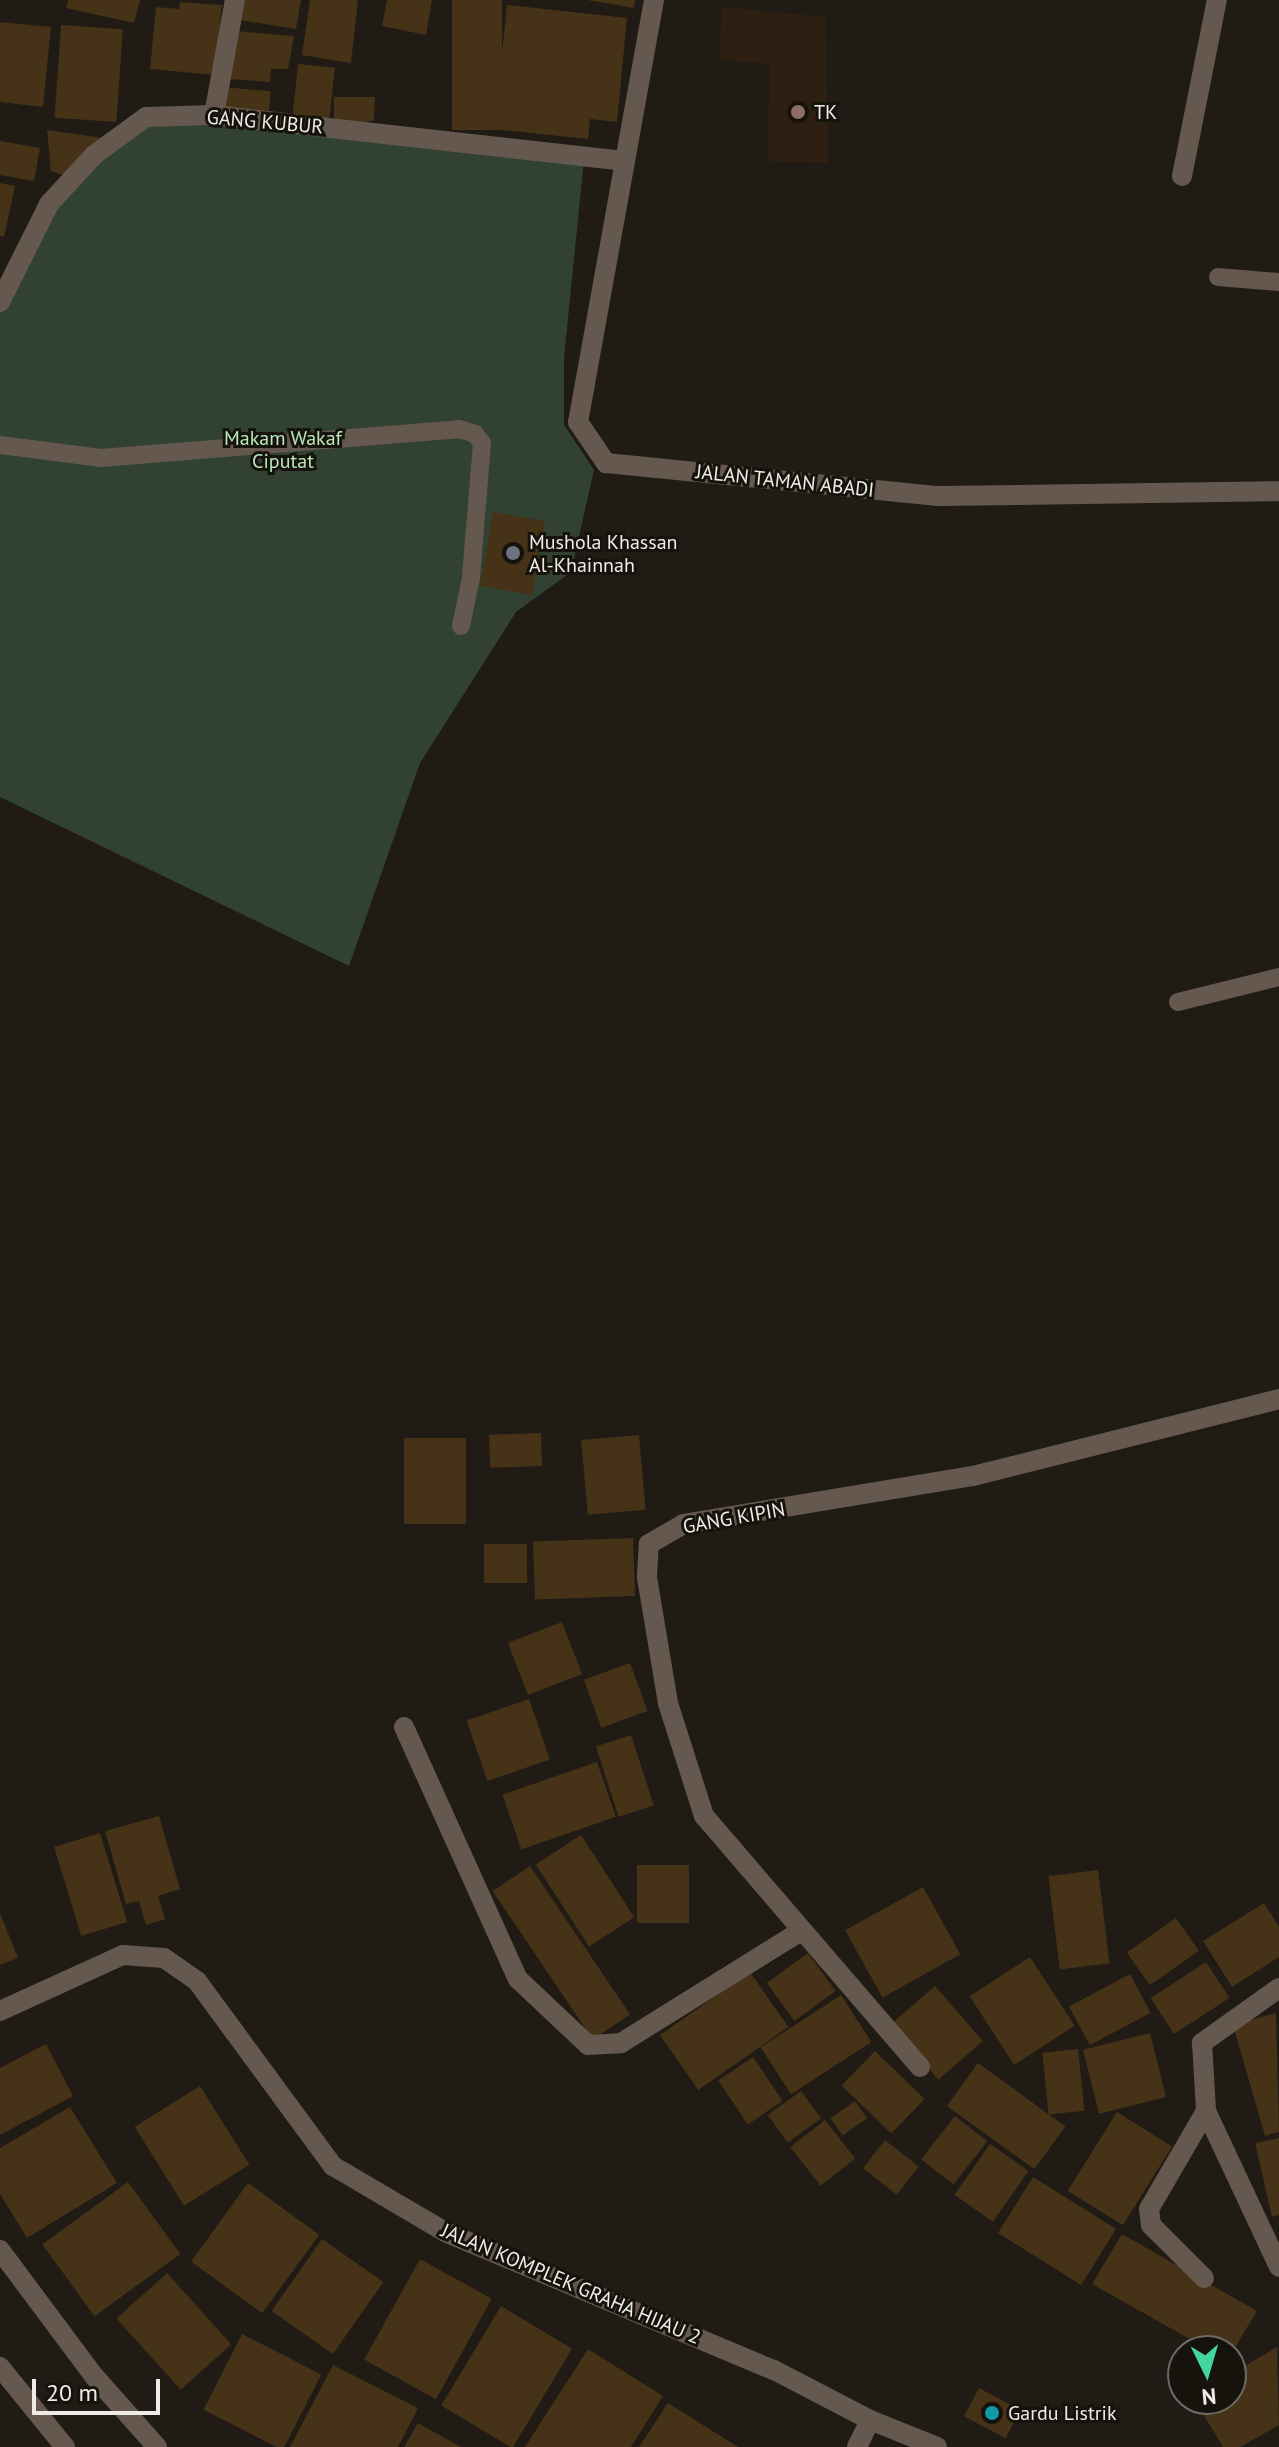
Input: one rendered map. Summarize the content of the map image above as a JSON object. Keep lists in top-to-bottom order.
{
  "streets": {
    "street": [
      "GANG KUBUR",
      "JALAN TAMAN ABADI",
      "GANG KIPIN",
      "JALAN KOMPLEK GRAHA HIJAU 2"
    ]
  },
  "crossings": [
    ["GANG KUBUR", "JALAN TAMAN ABADI"]
  ],
  "parks": ["Makam Wakaf Ciputat"],
  "places": ["TK", "Mushola Khassan Al-Khainnah", "Gardu Listrik"],
  "scale_bar": "20 m",
  "north": "bottom"
}
